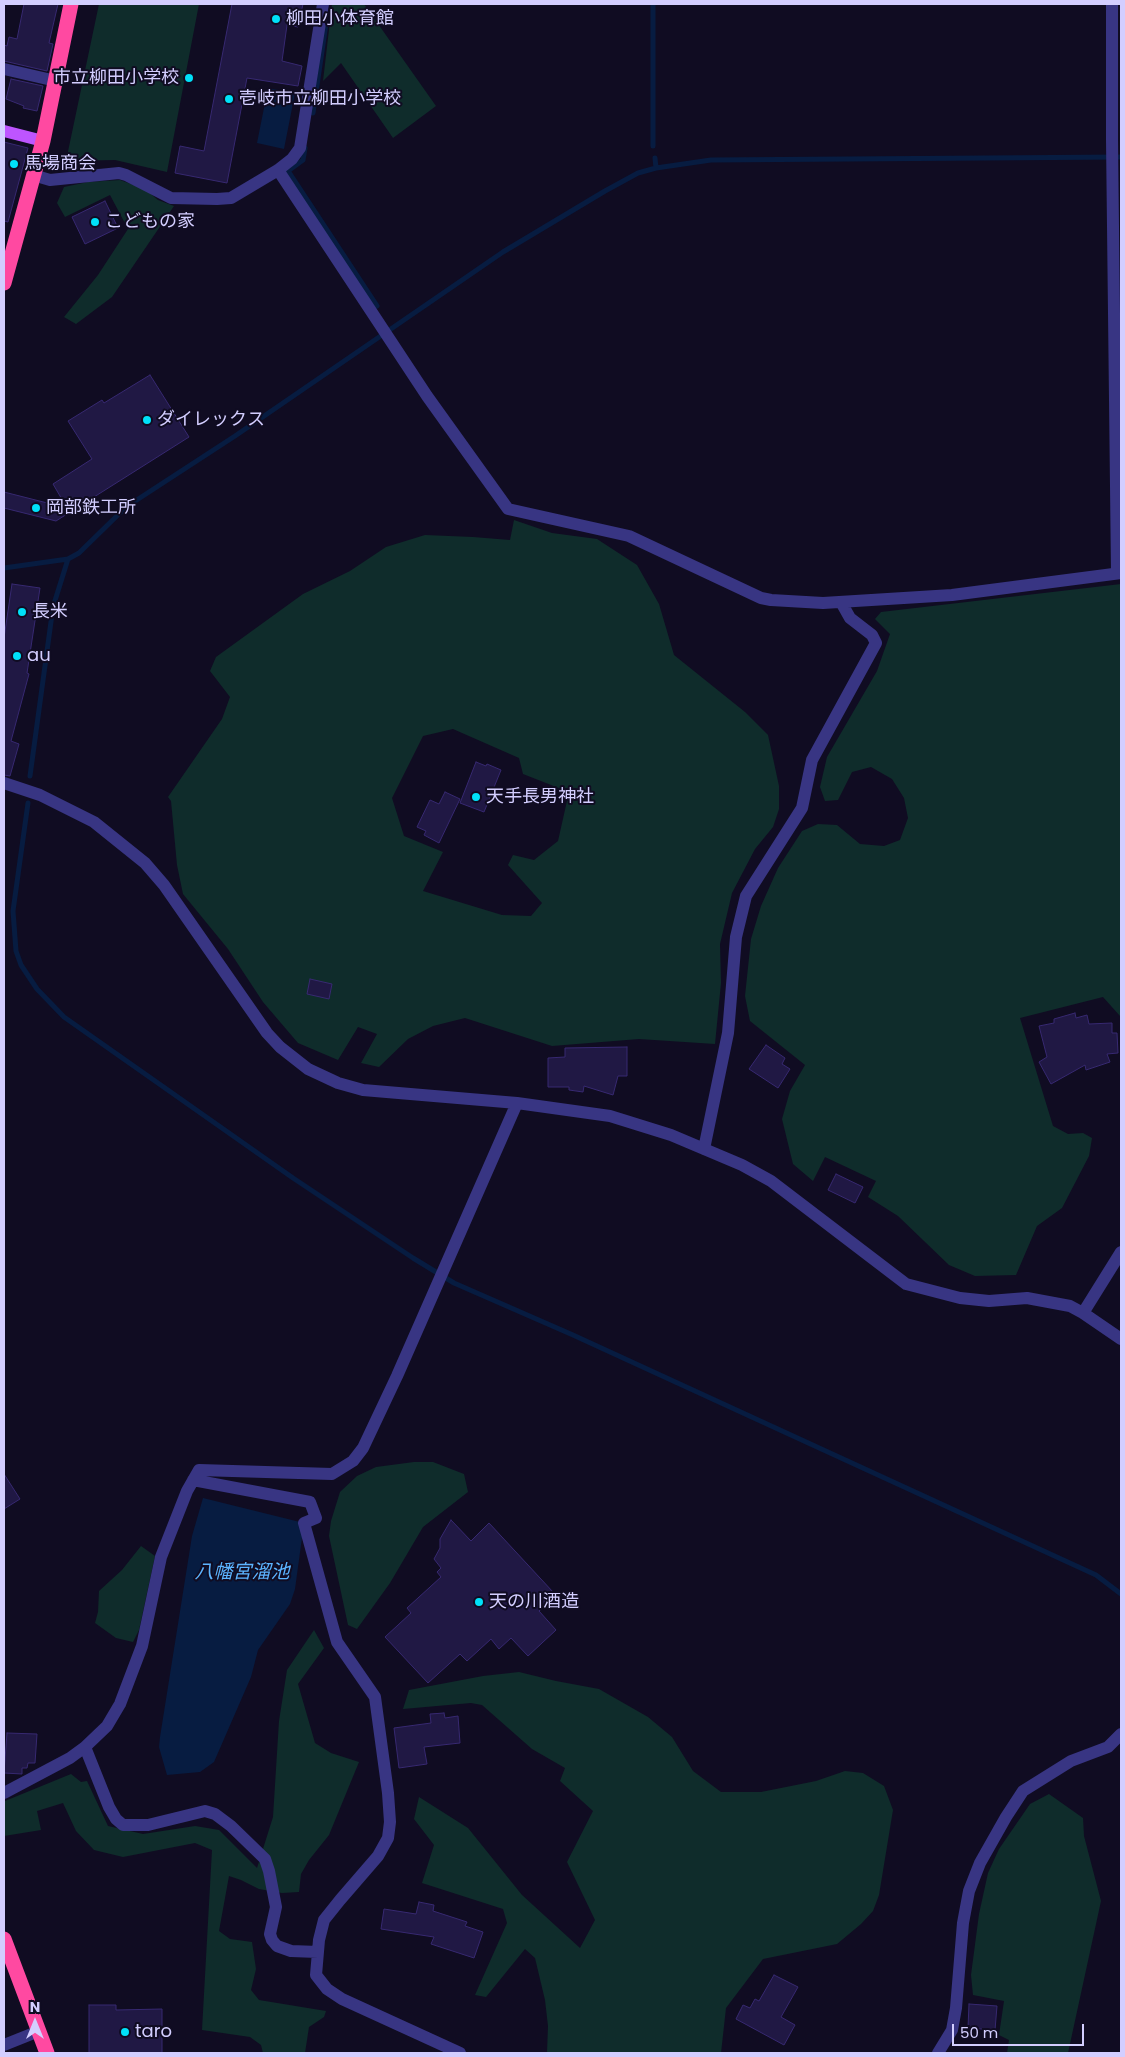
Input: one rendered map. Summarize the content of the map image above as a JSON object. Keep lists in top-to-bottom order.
{
  "water": ["八幡宮溜池"],
  "places": [
    "柳田小体育館",
    "市立柳田小学校",
    "壱岐市立柳田小学校",
    "馬場商会",
    "こどもの家",
    "ダイレックス",
    "岡部鉄工所",
    "長米",
    "au",
    "天手長男神社",
    "天の川酒造",
    "taro"
  ],
  "scale_bar": "50 m",
  "north": "top"
}
